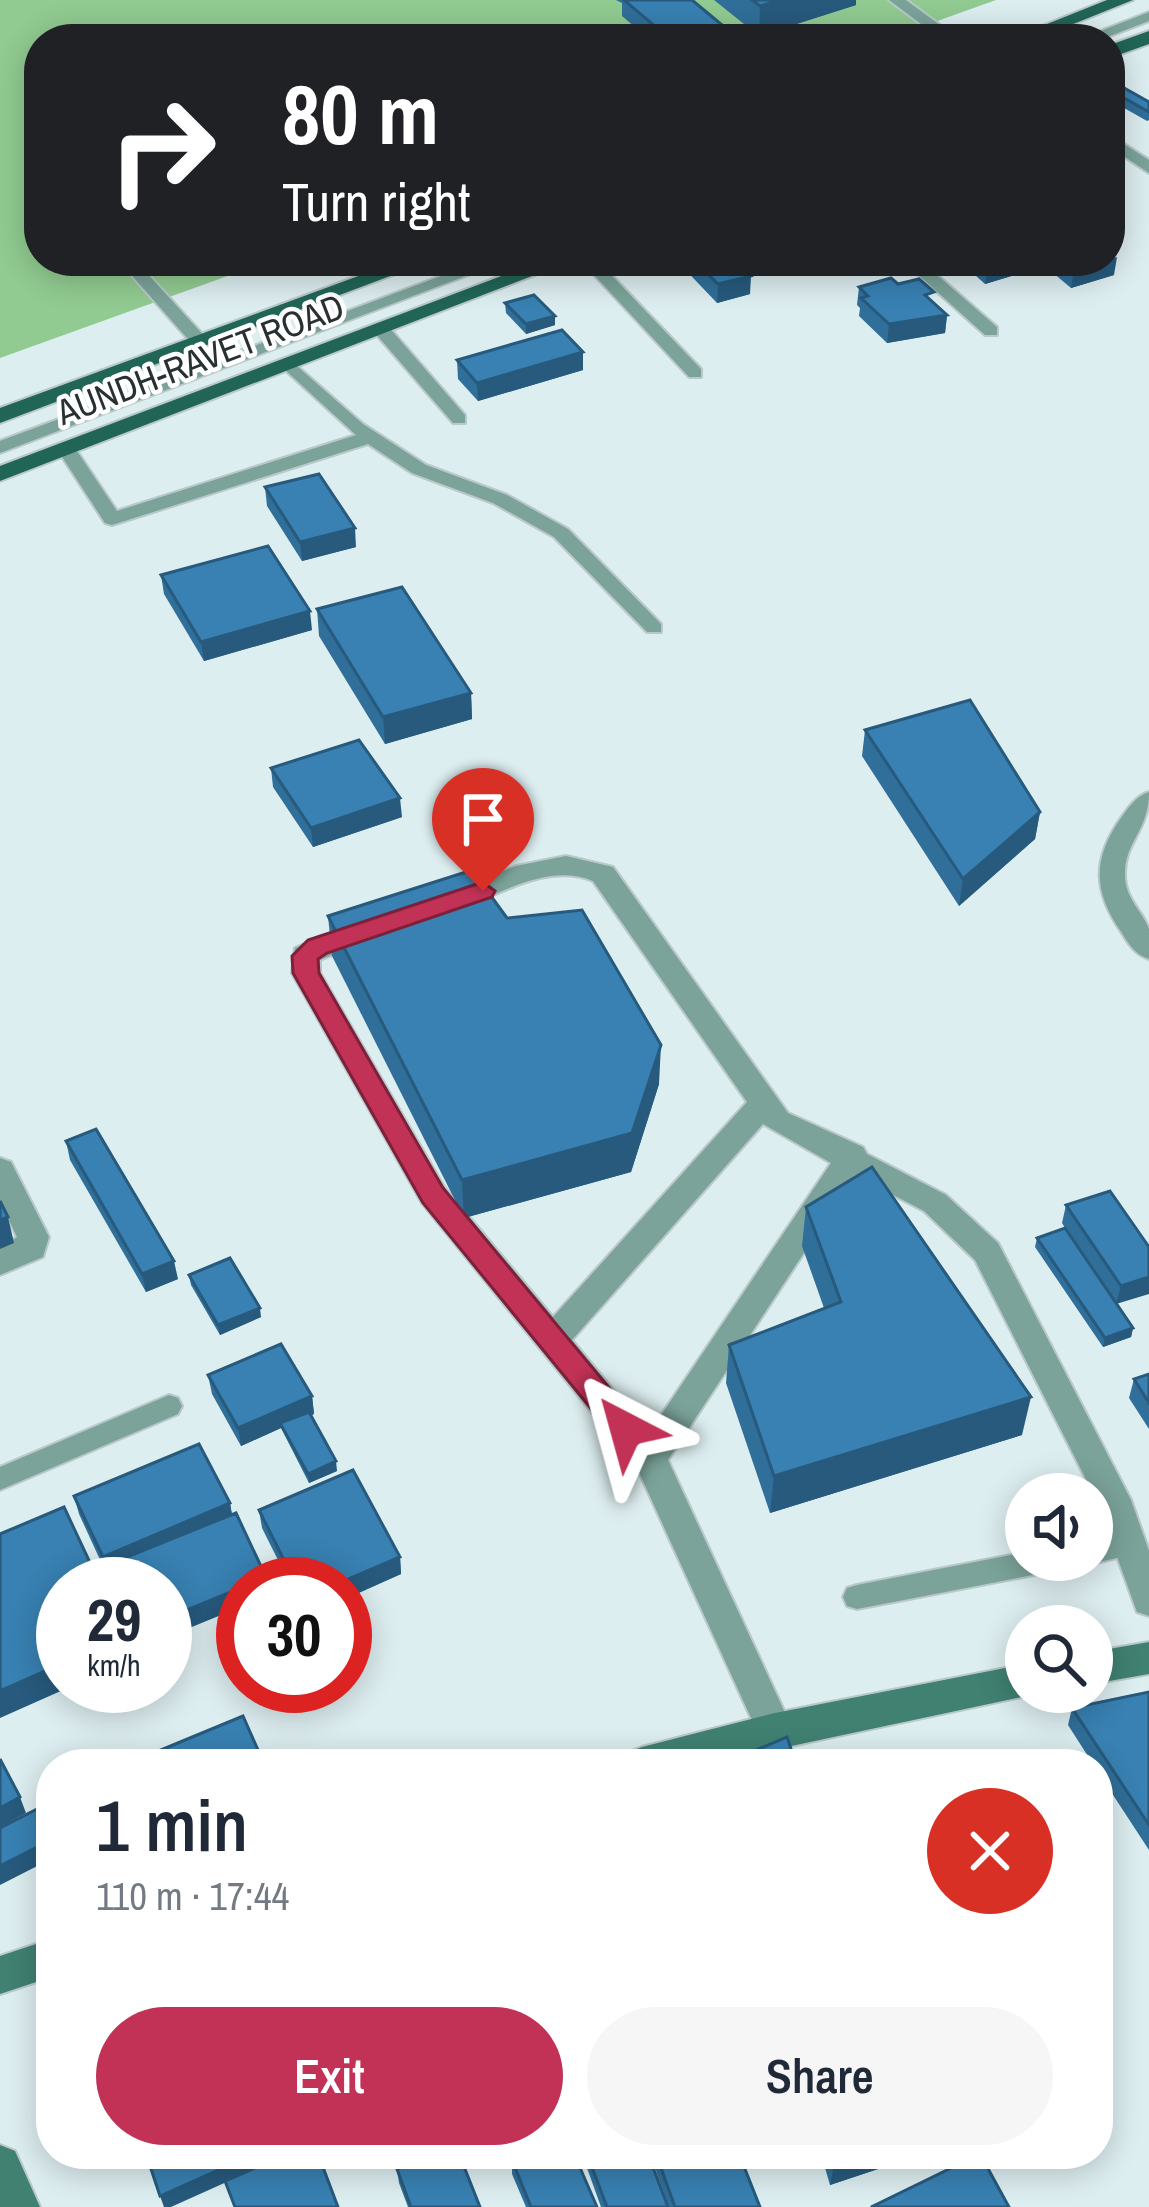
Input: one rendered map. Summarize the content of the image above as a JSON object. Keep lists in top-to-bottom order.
{
  "streets": {
    "main road": ["AUNDH-RAVET ROAD"]
  },
  "page": {
    "turn": ["80 m", "Turn right"],
    "speed": "29 km/h",
    "limit": "30",
    "heading": ["1 min", "110 m · 17:44"],
    "buttons": ["Exit", "Share"]
  }
}
